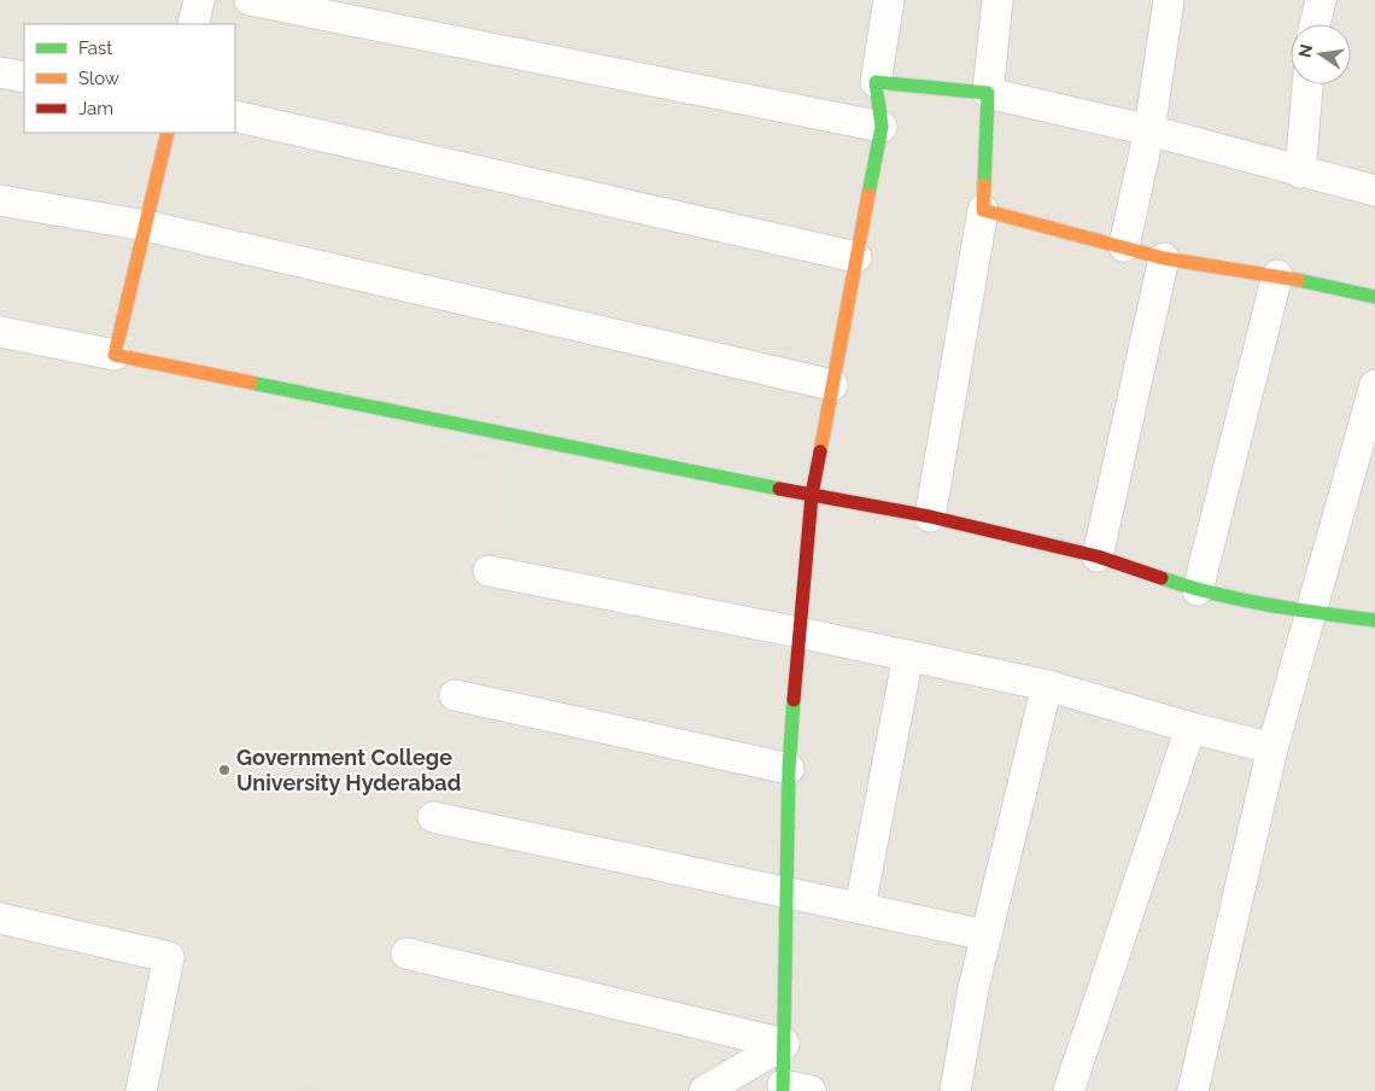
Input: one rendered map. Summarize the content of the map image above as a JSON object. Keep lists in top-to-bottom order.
{
  "places": ["Government College University Hyderabad"],
  "legend": ["Fast", "Slow", "Jam"],
  "north": "left"
}
